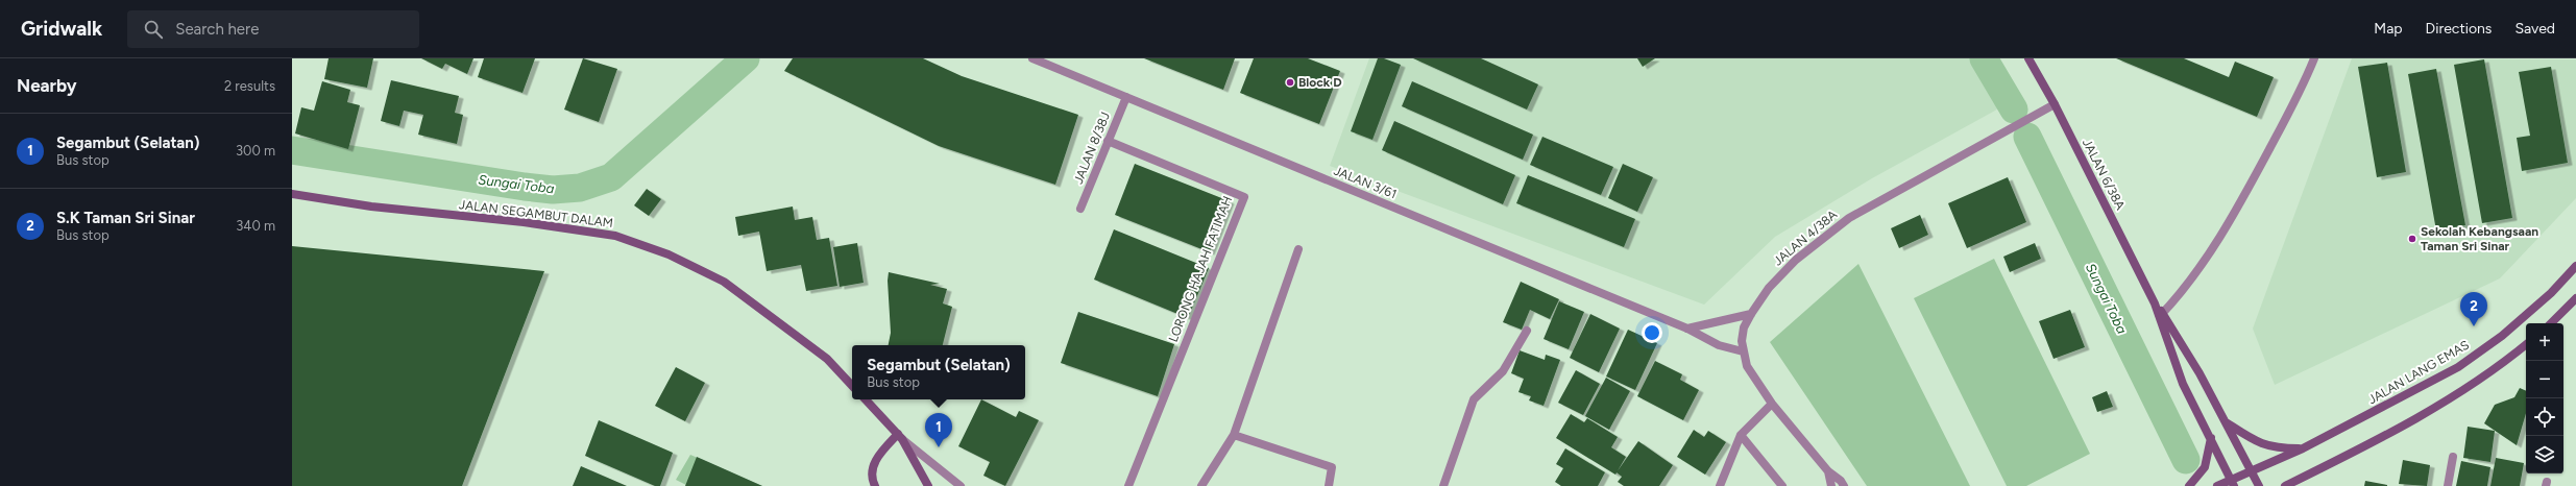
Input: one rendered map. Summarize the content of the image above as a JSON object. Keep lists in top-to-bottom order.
{
  "streets": {
    "street": [
      "JALAN 8/38J",
      "JALAN 6/38A",
      "JALAN 3/61",
      "JALAN SEGAMBUT DALAM",
      "JALAN 4/38A",
      "LORONG HAJAH FATIMAH",
      "JALAN LANG EMAS"
    ]
  },
  "crossings": [
    ["JALAN 8/38J", "JALAN 3/61"],
    ["JALAN 8/38J", "LORONG HAJAH FATIMAH"],
    ["JALAN 6/38A", "JALAN 4/38A"],
    ["JALAN 6/38A", "JALAN LANG EMAS"],
    ["JALAN 3/61", "JALAN 4/38A"]
  ],
  "water": ["Sungai Toba"],
  "places": ["Block D", "Sekolah Kebangsaan Taman Sri Sinar"],
  "page": {
    "header": "Gridwalk",
    "search": "Search here",
    "nav": ["Map", "Directions", "Saved"],
    "heading": ["Nearby", "2 results"],
    "list": [
      {
        "mark": "1",
        "name": "Segambut (Selatan)",
        "note": "Bus stop",
        "value": "300 m"
      },
      {
        "mark": "2",
        "name": "S.K Taman Sri Sinar",
        "note": "Bus stop",
        "value": "340 m"
      }
    ],
    "pins": ["2", "1"],
    "map_buttons": ["+", "−"],
    "popup": ["Segambut (Selatan)", "Bus stop"]
  }
}
